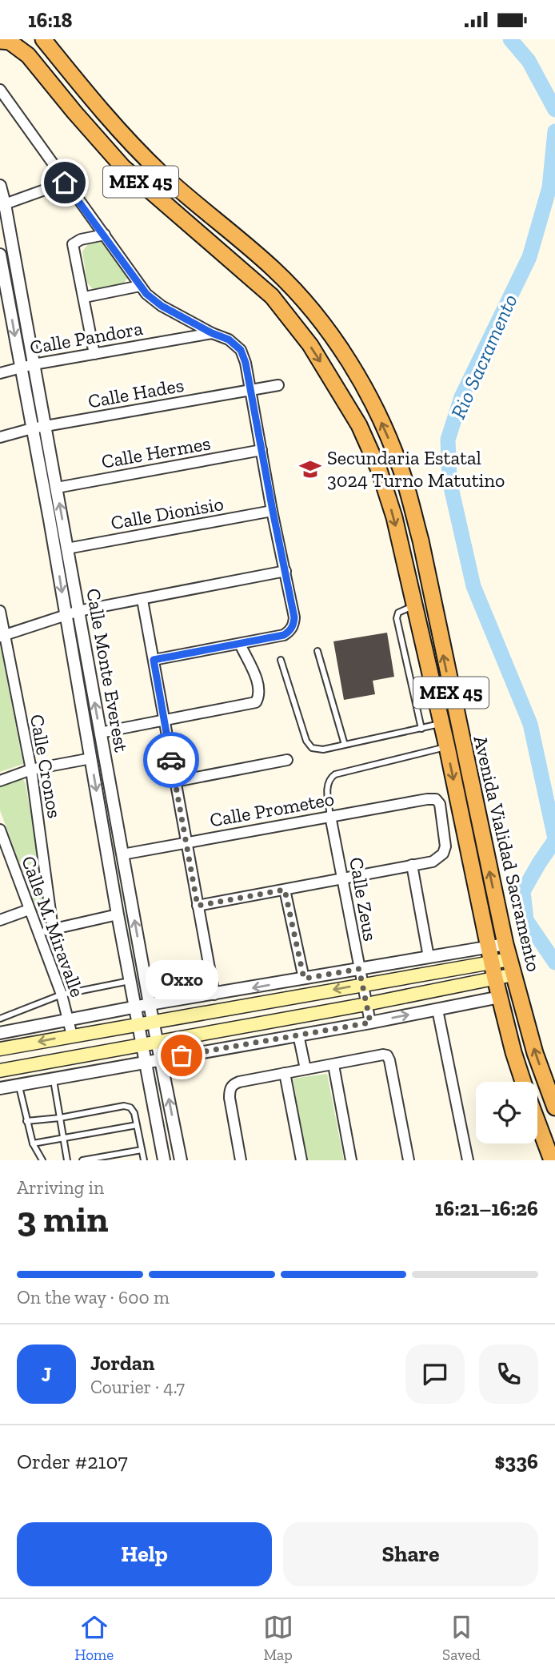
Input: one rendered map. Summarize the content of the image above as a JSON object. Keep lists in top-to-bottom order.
{
  "streets": {
    "highway": ["MEX 45", "Avenida Vialidad Sacramento"],
    "street": [
      "Calle Pandora",
      "Calle Hades",
      "Calle Hermes",
      "Calle Dionisio",
      "Calle Monte Everest",
      "Calle Cronos",
      "Calle Prometeo",
      "Calle Zeus",
      "Calle M. Miravalle"
    ]
  },
  "crossings": [
    ["Calle Pandora", "Calle Monte Everest"],
    ["Calle Hades", "Calle Monte Everest"],
    ["Calle Hermes", "Calle Monte Everest"],
    ["Calle Dionisio", "Calle Monte Everest"],
    ["Calle Monte Everest", "Calle Prometeo"],
    ["Calle Prometeo", "Calle Zeus"]
  ],
  "water": ["Rio Sacramento"],
  "places": {
    "school or university": ["Secundaria Estatal 3024 Turno Matutino"],
    "other": ["Oxxo"]
  },
  "page": {
    "status": "16:18",
    "bubble": "Oxxo",
    "heading": ["3 min", "Arriving in", "16:21–16:26"],
    "panel": [
      "Jordan",
      "Courier · 4.7",
      "Order #2107",
      "$336"
    ],
    "bar": "On the way · 600 m",
    "round": "J",
    "buttons": ["Help", "Share"],
    "tabs": ["Home", "Map", "Saved"]
  }
}
